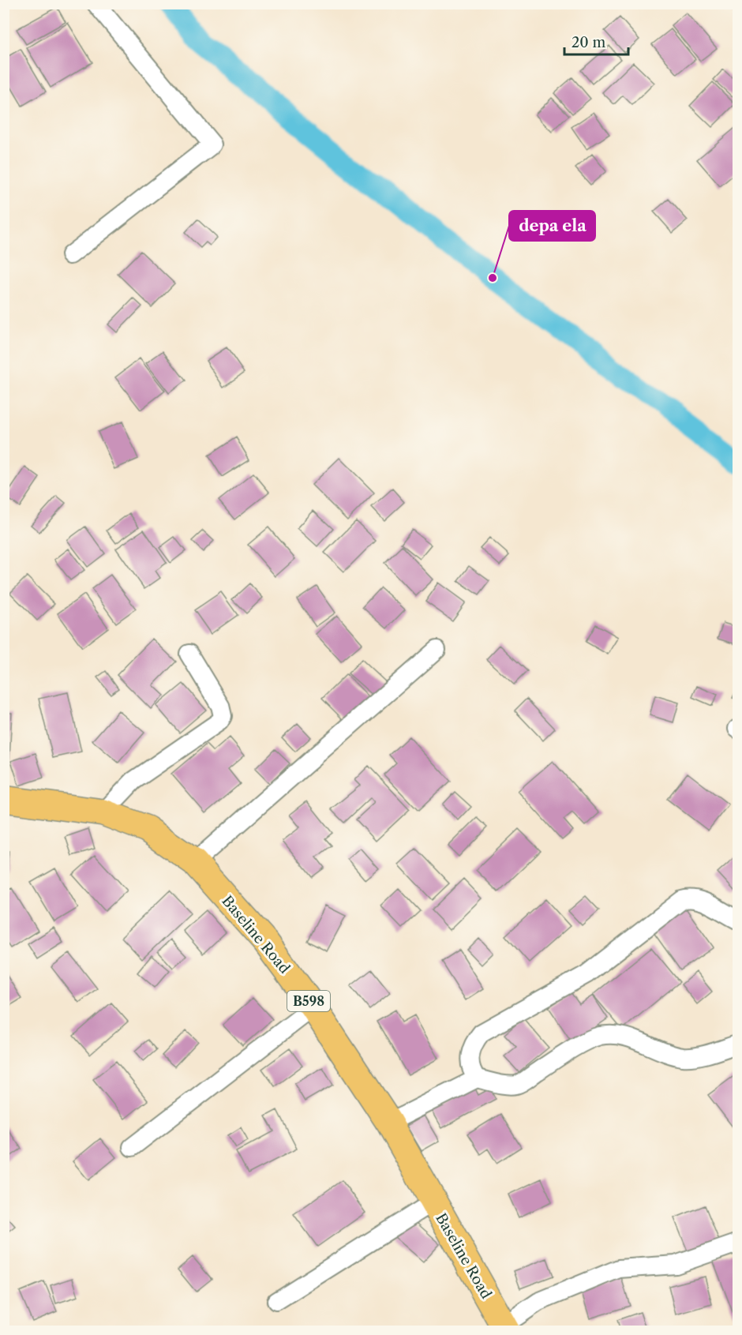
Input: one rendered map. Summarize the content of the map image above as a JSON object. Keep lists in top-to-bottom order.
{
  "streets": {
    "main road": ["Baseline Road", "B598"]
  },
  "places": ["depa ela"],
  "scale_bar": "20 m"
}
